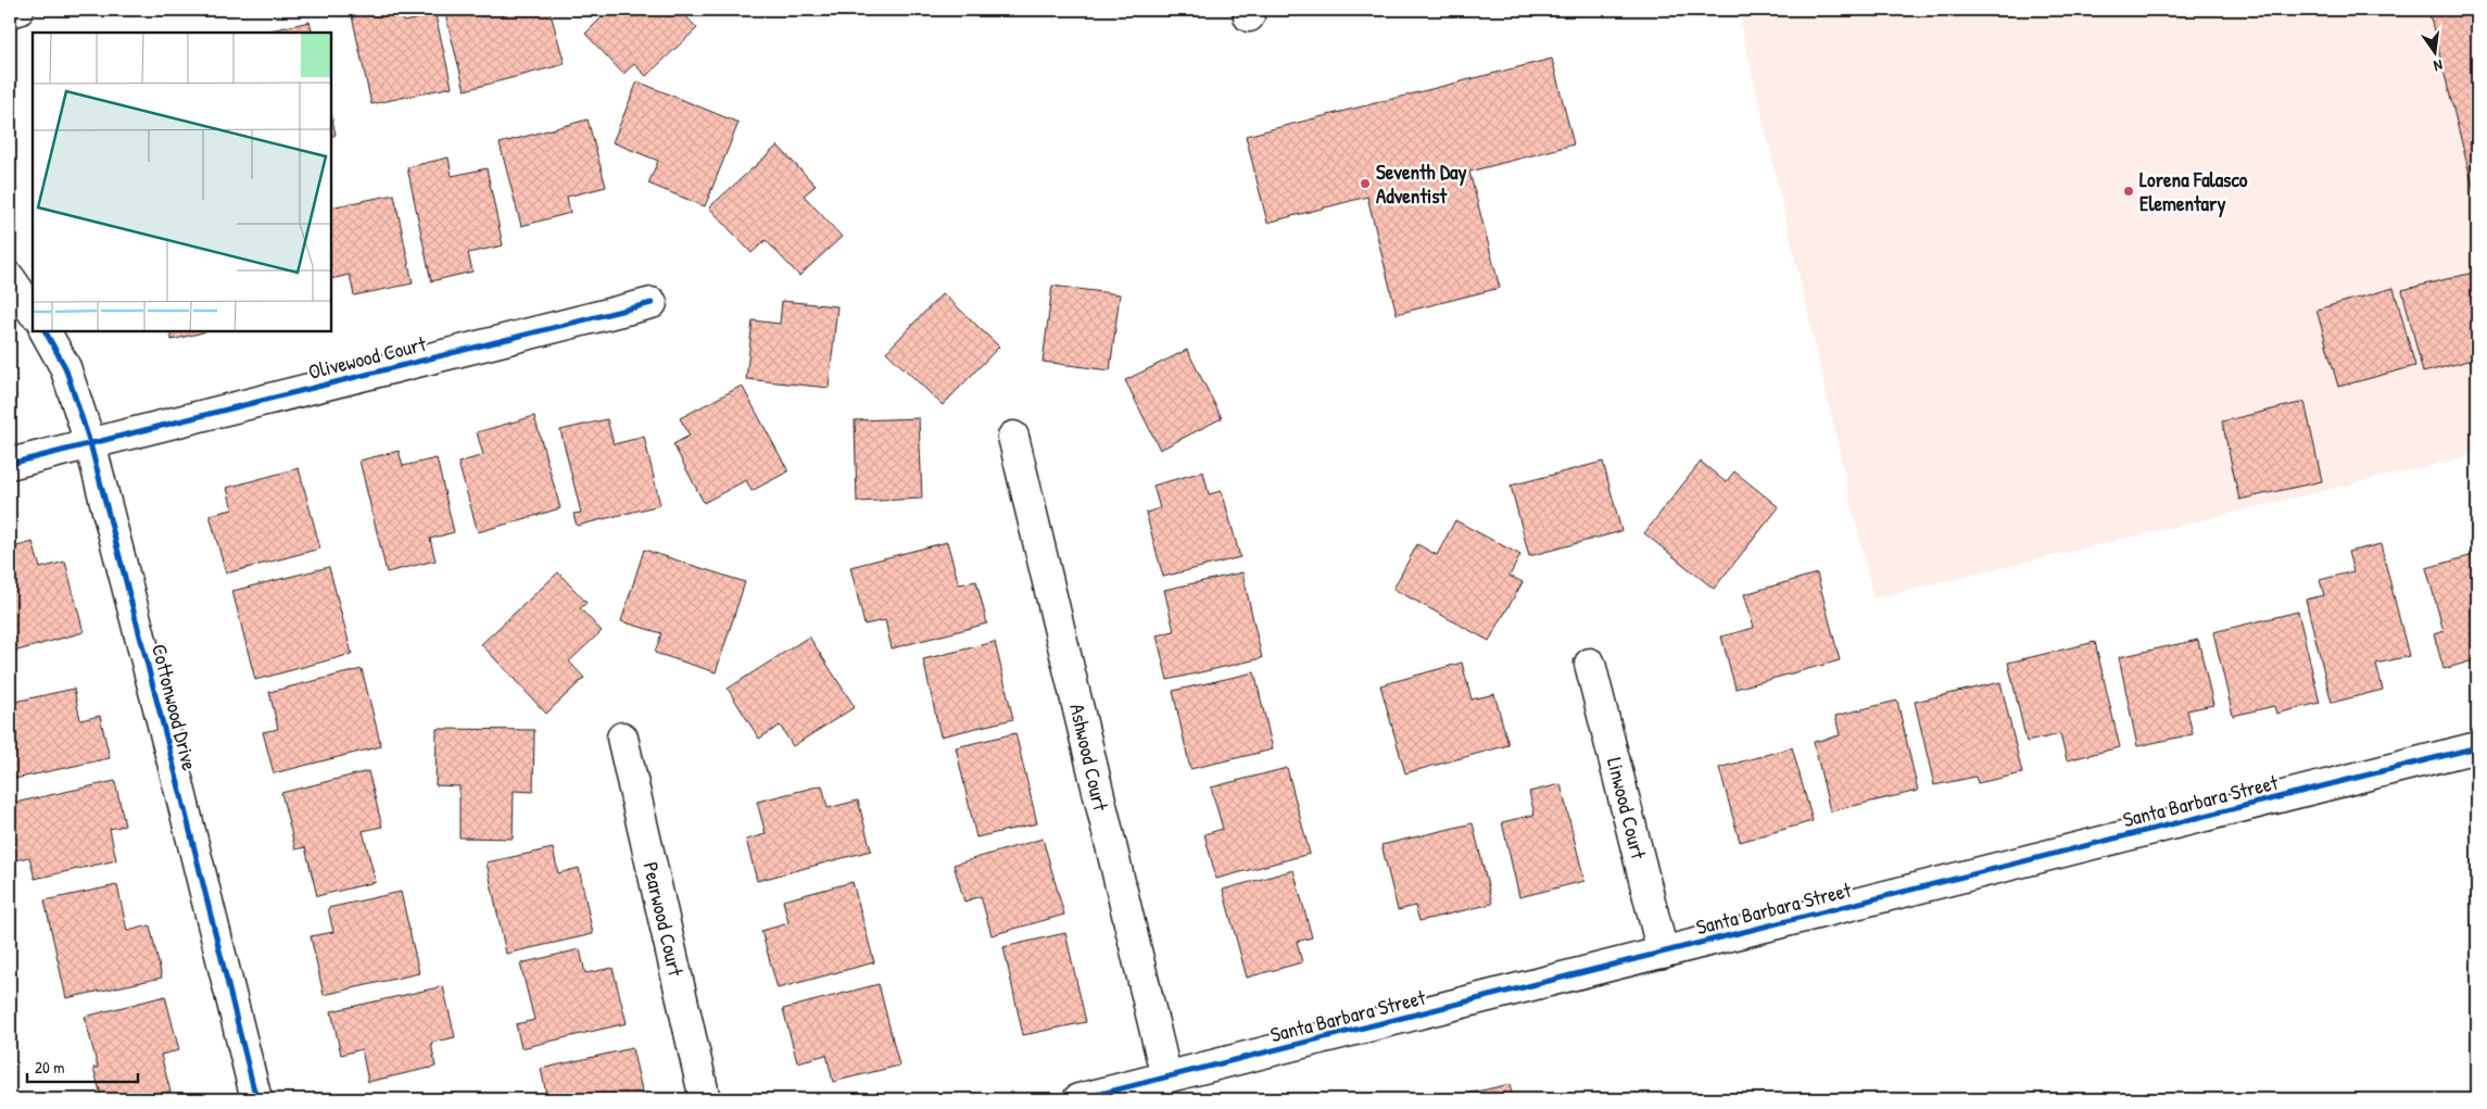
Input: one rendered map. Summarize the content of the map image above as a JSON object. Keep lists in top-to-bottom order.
{
  "streets": {
    "street": [
      "Olivewood Court",
      "Cottonwood Drive",
      "Ashwood Court",
      "Santa Barbara Street",
      "Linwood Court",
      "Pearwood Court"
    ]
  },
  "crossings": [
    ["Olivewood Court", "Cottonwood Drive"],
    ["Ashwood Court", "Santa Barbara Street"],
    ["Santa Barbara Street", "Linwood Court"]
  ],
  "places": ["Seventh Day Adventist", "Lorena Falasco Elementary"],
  "scale_bar": "20 m",
  "north": "bottom"
}
